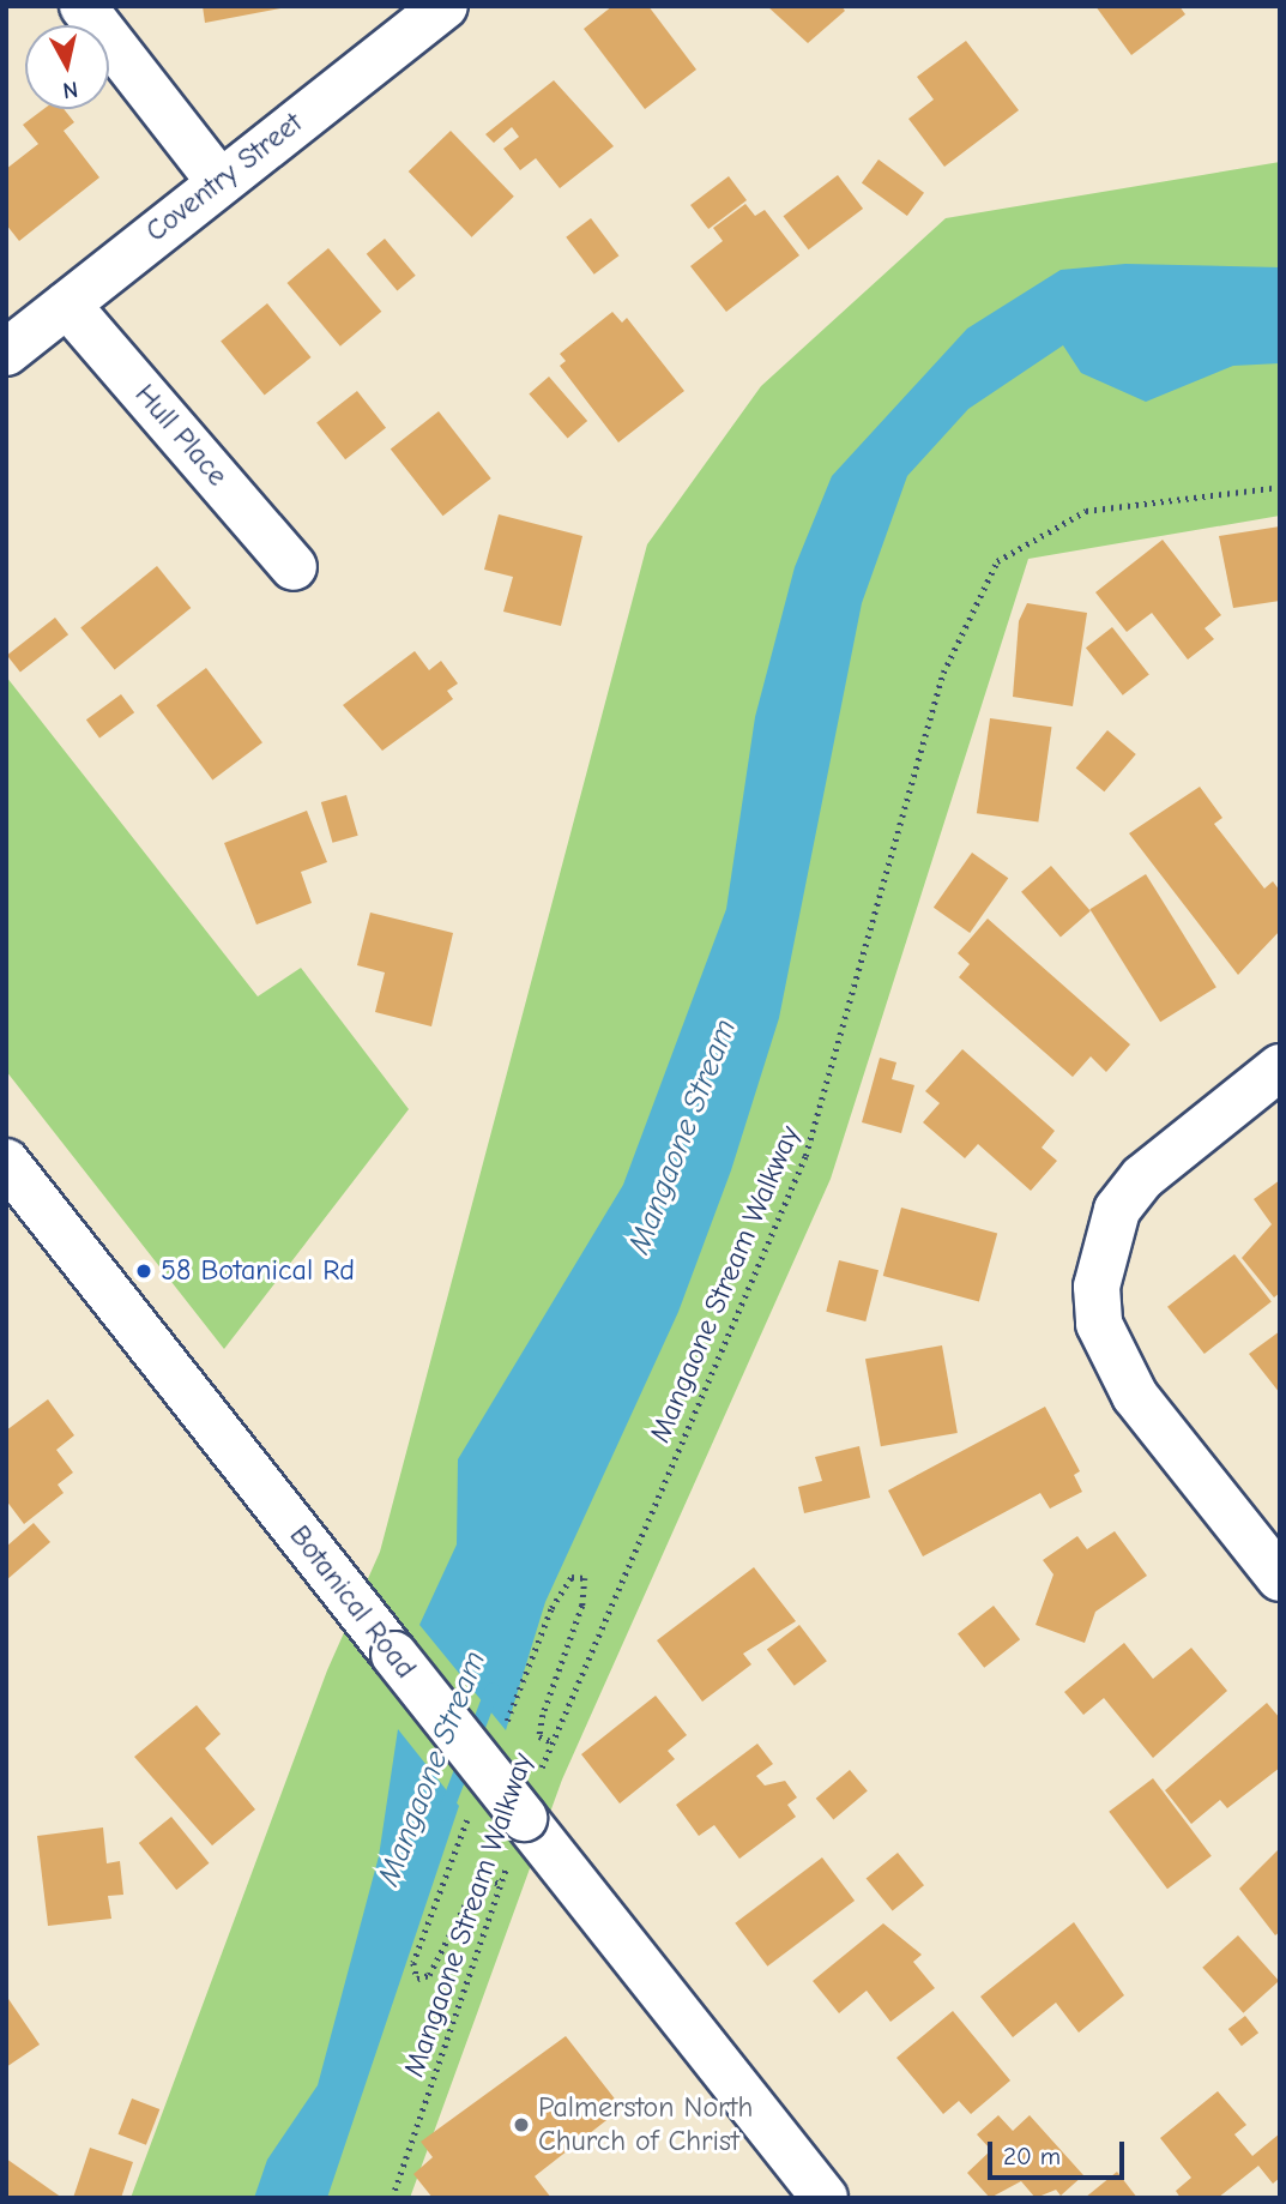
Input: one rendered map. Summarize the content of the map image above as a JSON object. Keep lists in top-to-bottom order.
{
  "streets": {
    "street": ["Coventry Street", "Hull Place", "Botanical Road"],
    "path": ["Mangaone Stream Walkway"]
  },
  "crossings": [
    ["Coventry Street", "Hull Place"],
    ["Mangaone Stream Walkway", "Botanical Road"]
  ],
  "water": ["Mangaone Stream"],
  "places": ["58 Botanical Rd", "Palmerston North Church of Christ"],
  "scale_bar": "20 m",
  "north": "bottom"
}
